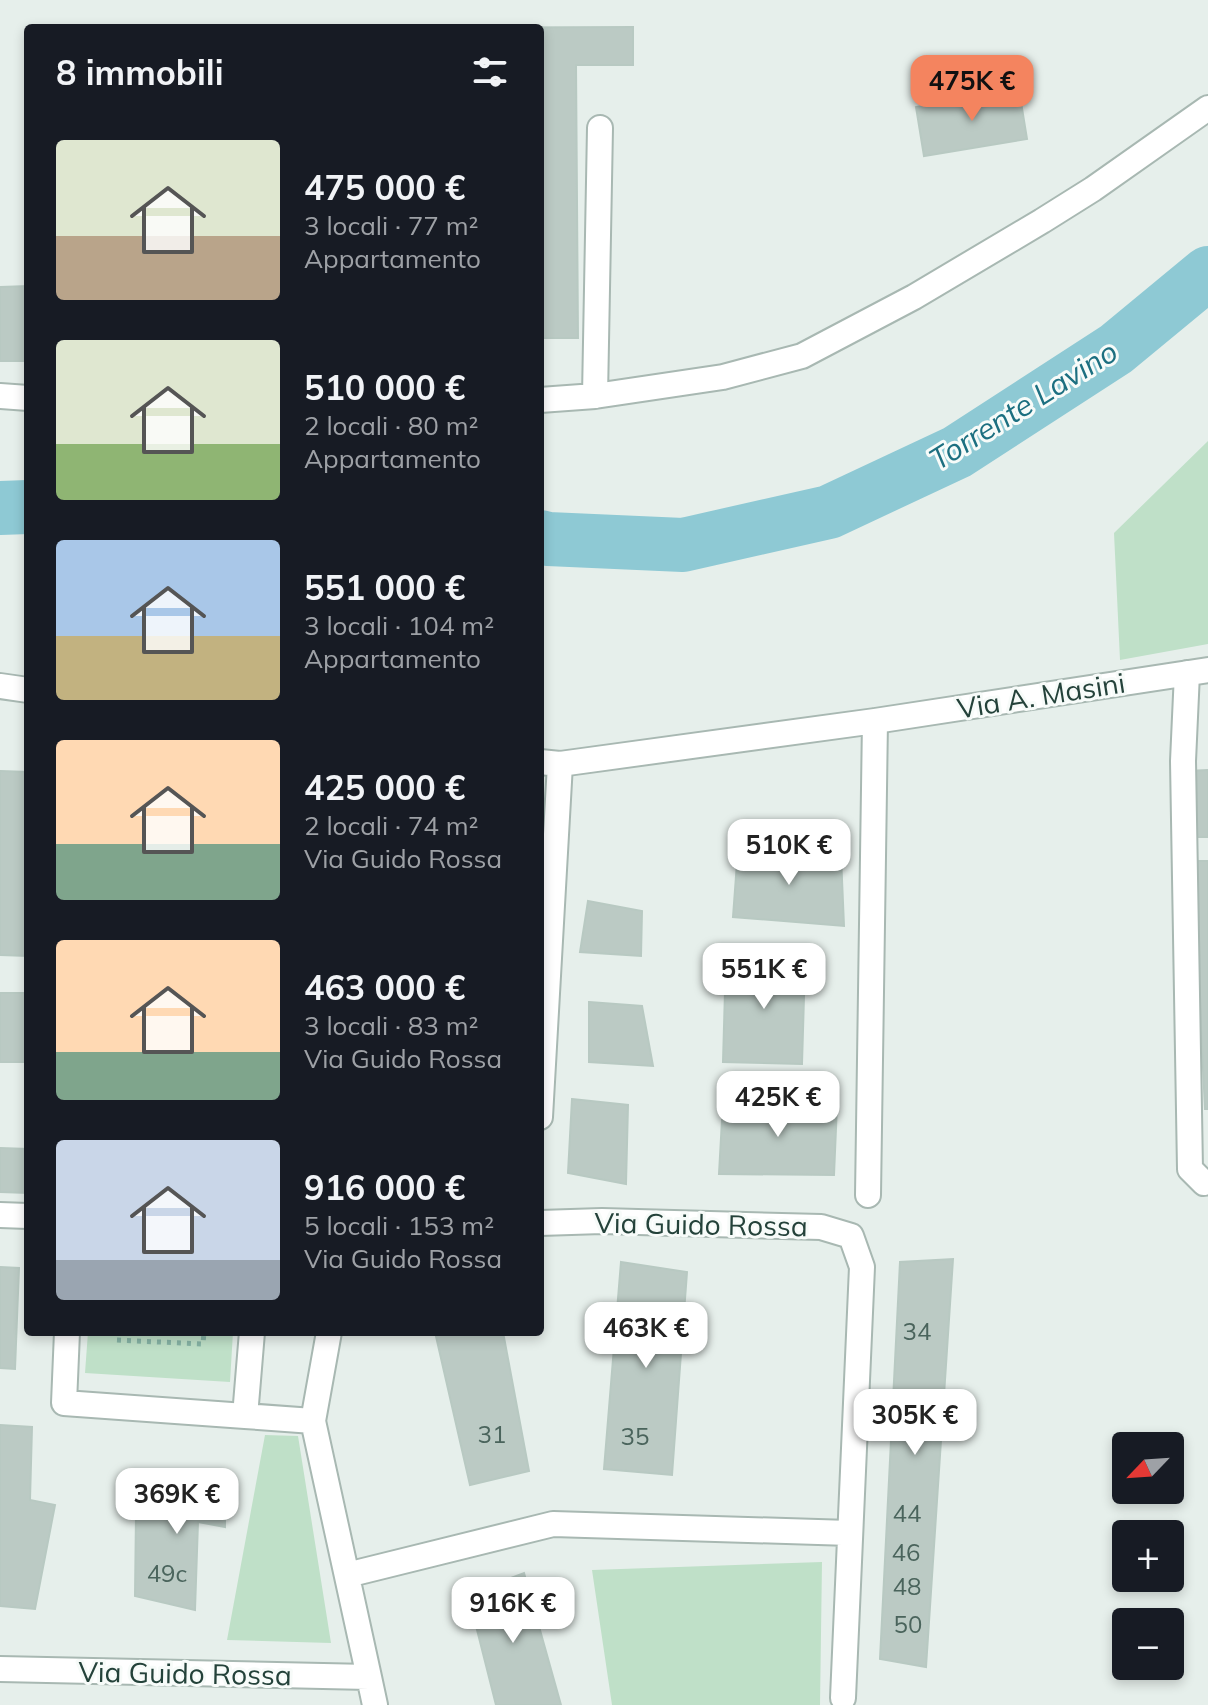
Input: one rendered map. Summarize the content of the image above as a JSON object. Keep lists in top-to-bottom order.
{
  "streets": {
    "street": ["Via A. Masini", "Via Guido Rossa"]
  },
  "water": ["Torrente Lavino"],
  "house_numbers": [
    "34",
    "31",
    "35",
    "44",
    "46",
    "49c",
    "48",
    "50"
  ],
  "north": "bottom left",
  "page": {
    "heading": "8 immobili",
    "price": [
      "475K €",
      "510K €",
      "551K €",
      "425K €",
      "463K €",
      "305K €",
      "369K €",
      "916K €"
    ],
    "list": [
      {
        "name": "475 000 €",
        "note": "3 locali · 77 m² · Appartamento"
      },
      {
        "name": "510 000 €",
        "note": "2 locali · 80 m² · Appartamento"
      },
      {
        "name": "551 000 €",
        "note": "3 locali · 104 m² · Appartamento"
      },
      {
        "name": "425 000 €",
        "note": "2 locali · 74 m² · Via Guido Rossa"
      },
      {
        "name": "463 000 €",
        "note": "3 locali · 83 m² · Via Guido Rossa"
      },
      {
        "name": "916 000 €",
        "note": "5 locali · 153 m² · Via Guido Rossa"
      }
    ],
    "map_buttons": ["+", "−"]
  }
}
